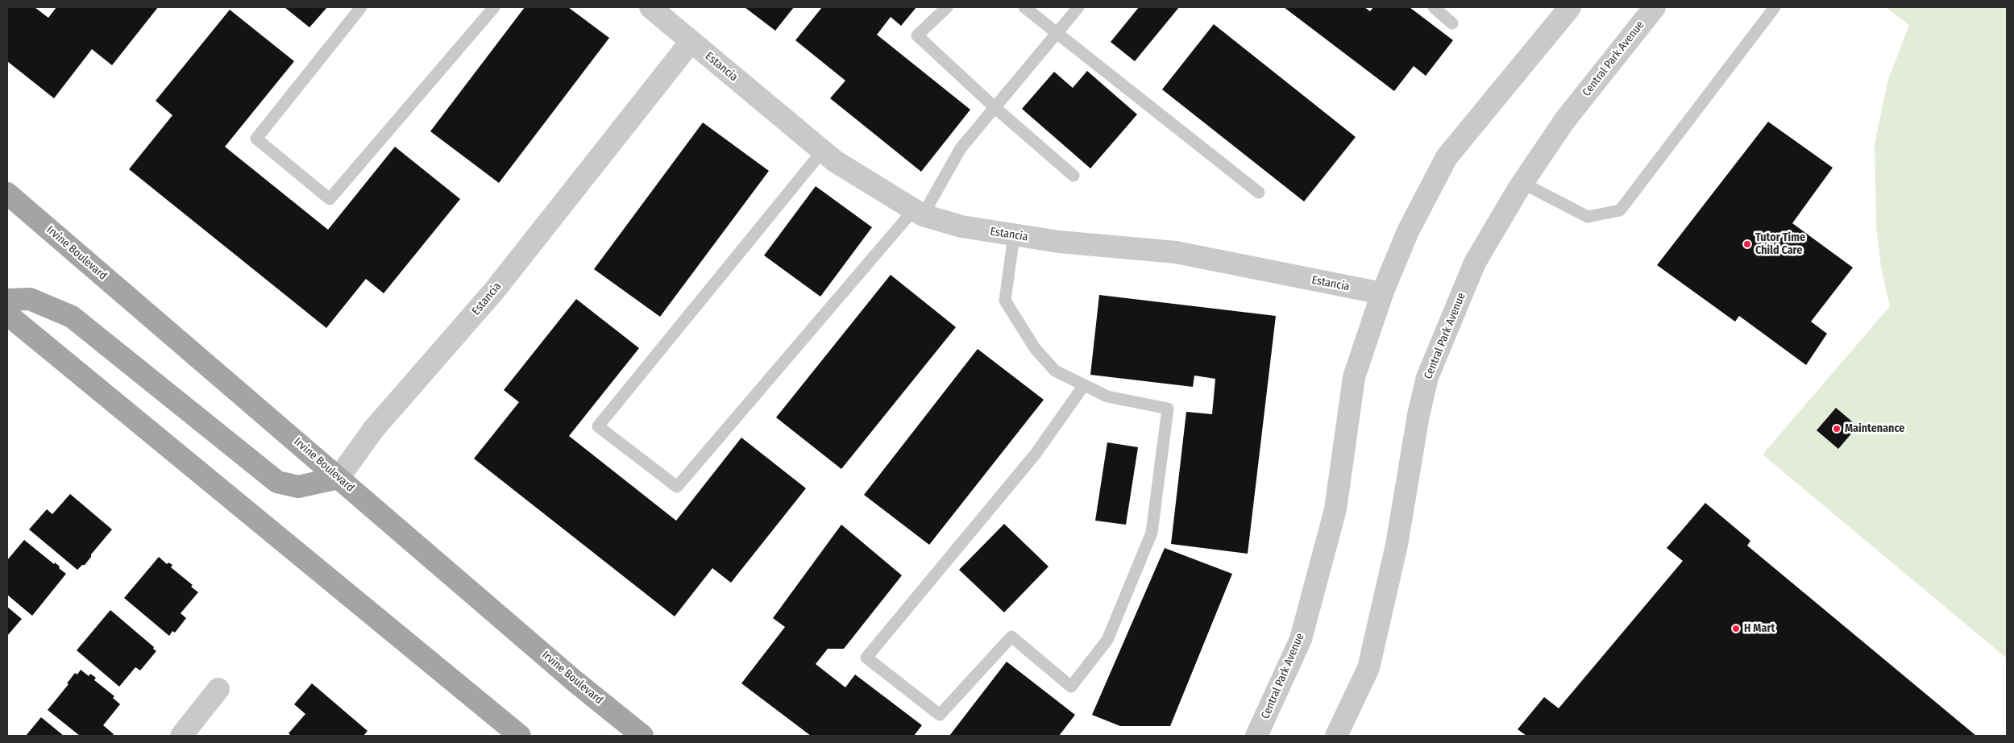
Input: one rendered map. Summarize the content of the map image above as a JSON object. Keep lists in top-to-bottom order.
{
  "streets": {
    "main road": ["Irvine Boulevard"],
    "street": ["Central Park Avenue", "Estancia"]
  },
  "crossings": [
    ["Central Park Avenue", "Estancia"],
    ["Estancia", "Irvine Boulevard"]
  ],
  "places": ["Tutor Time Child Care", "Maintenance", "H Mart"]
}
